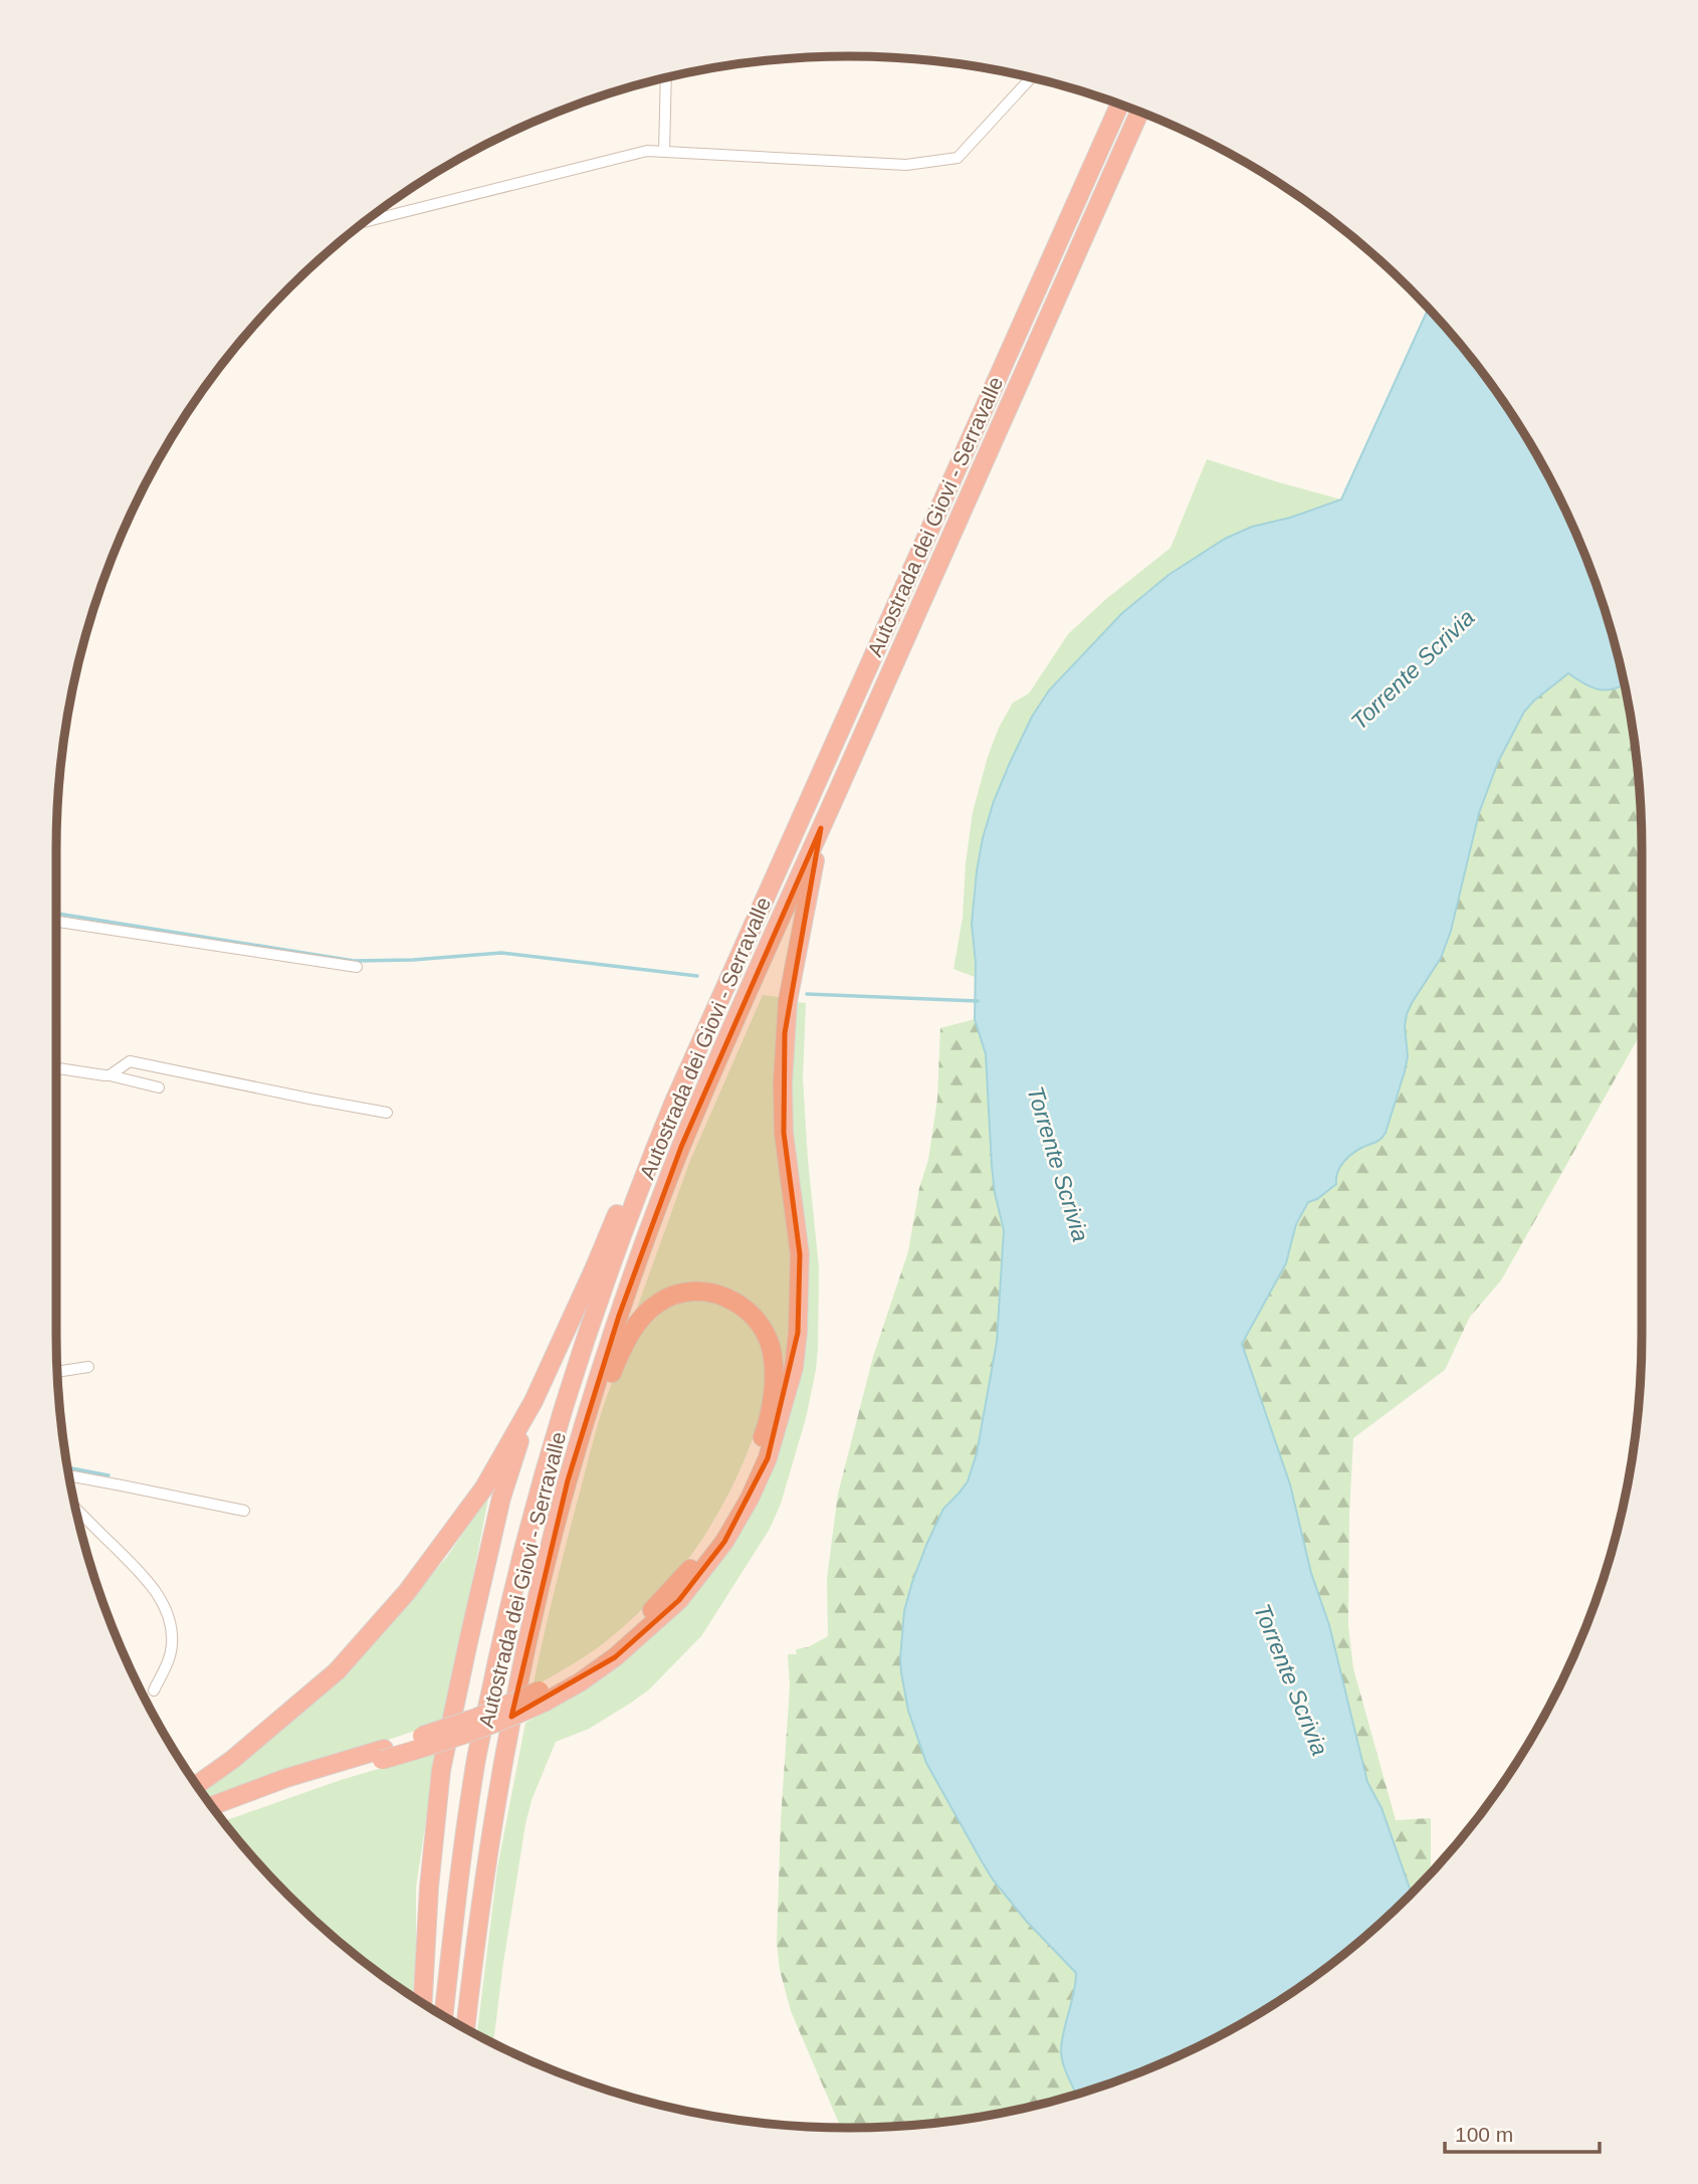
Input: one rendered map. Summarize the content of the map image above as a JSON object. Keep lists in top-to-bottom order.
{
  "streets": {
    "highway": ["Autostrada dei Giovi - Serravalle"]
  },
  "water": ["Torrente Scrivia"],
  "scale_bar": "100 m"
}
